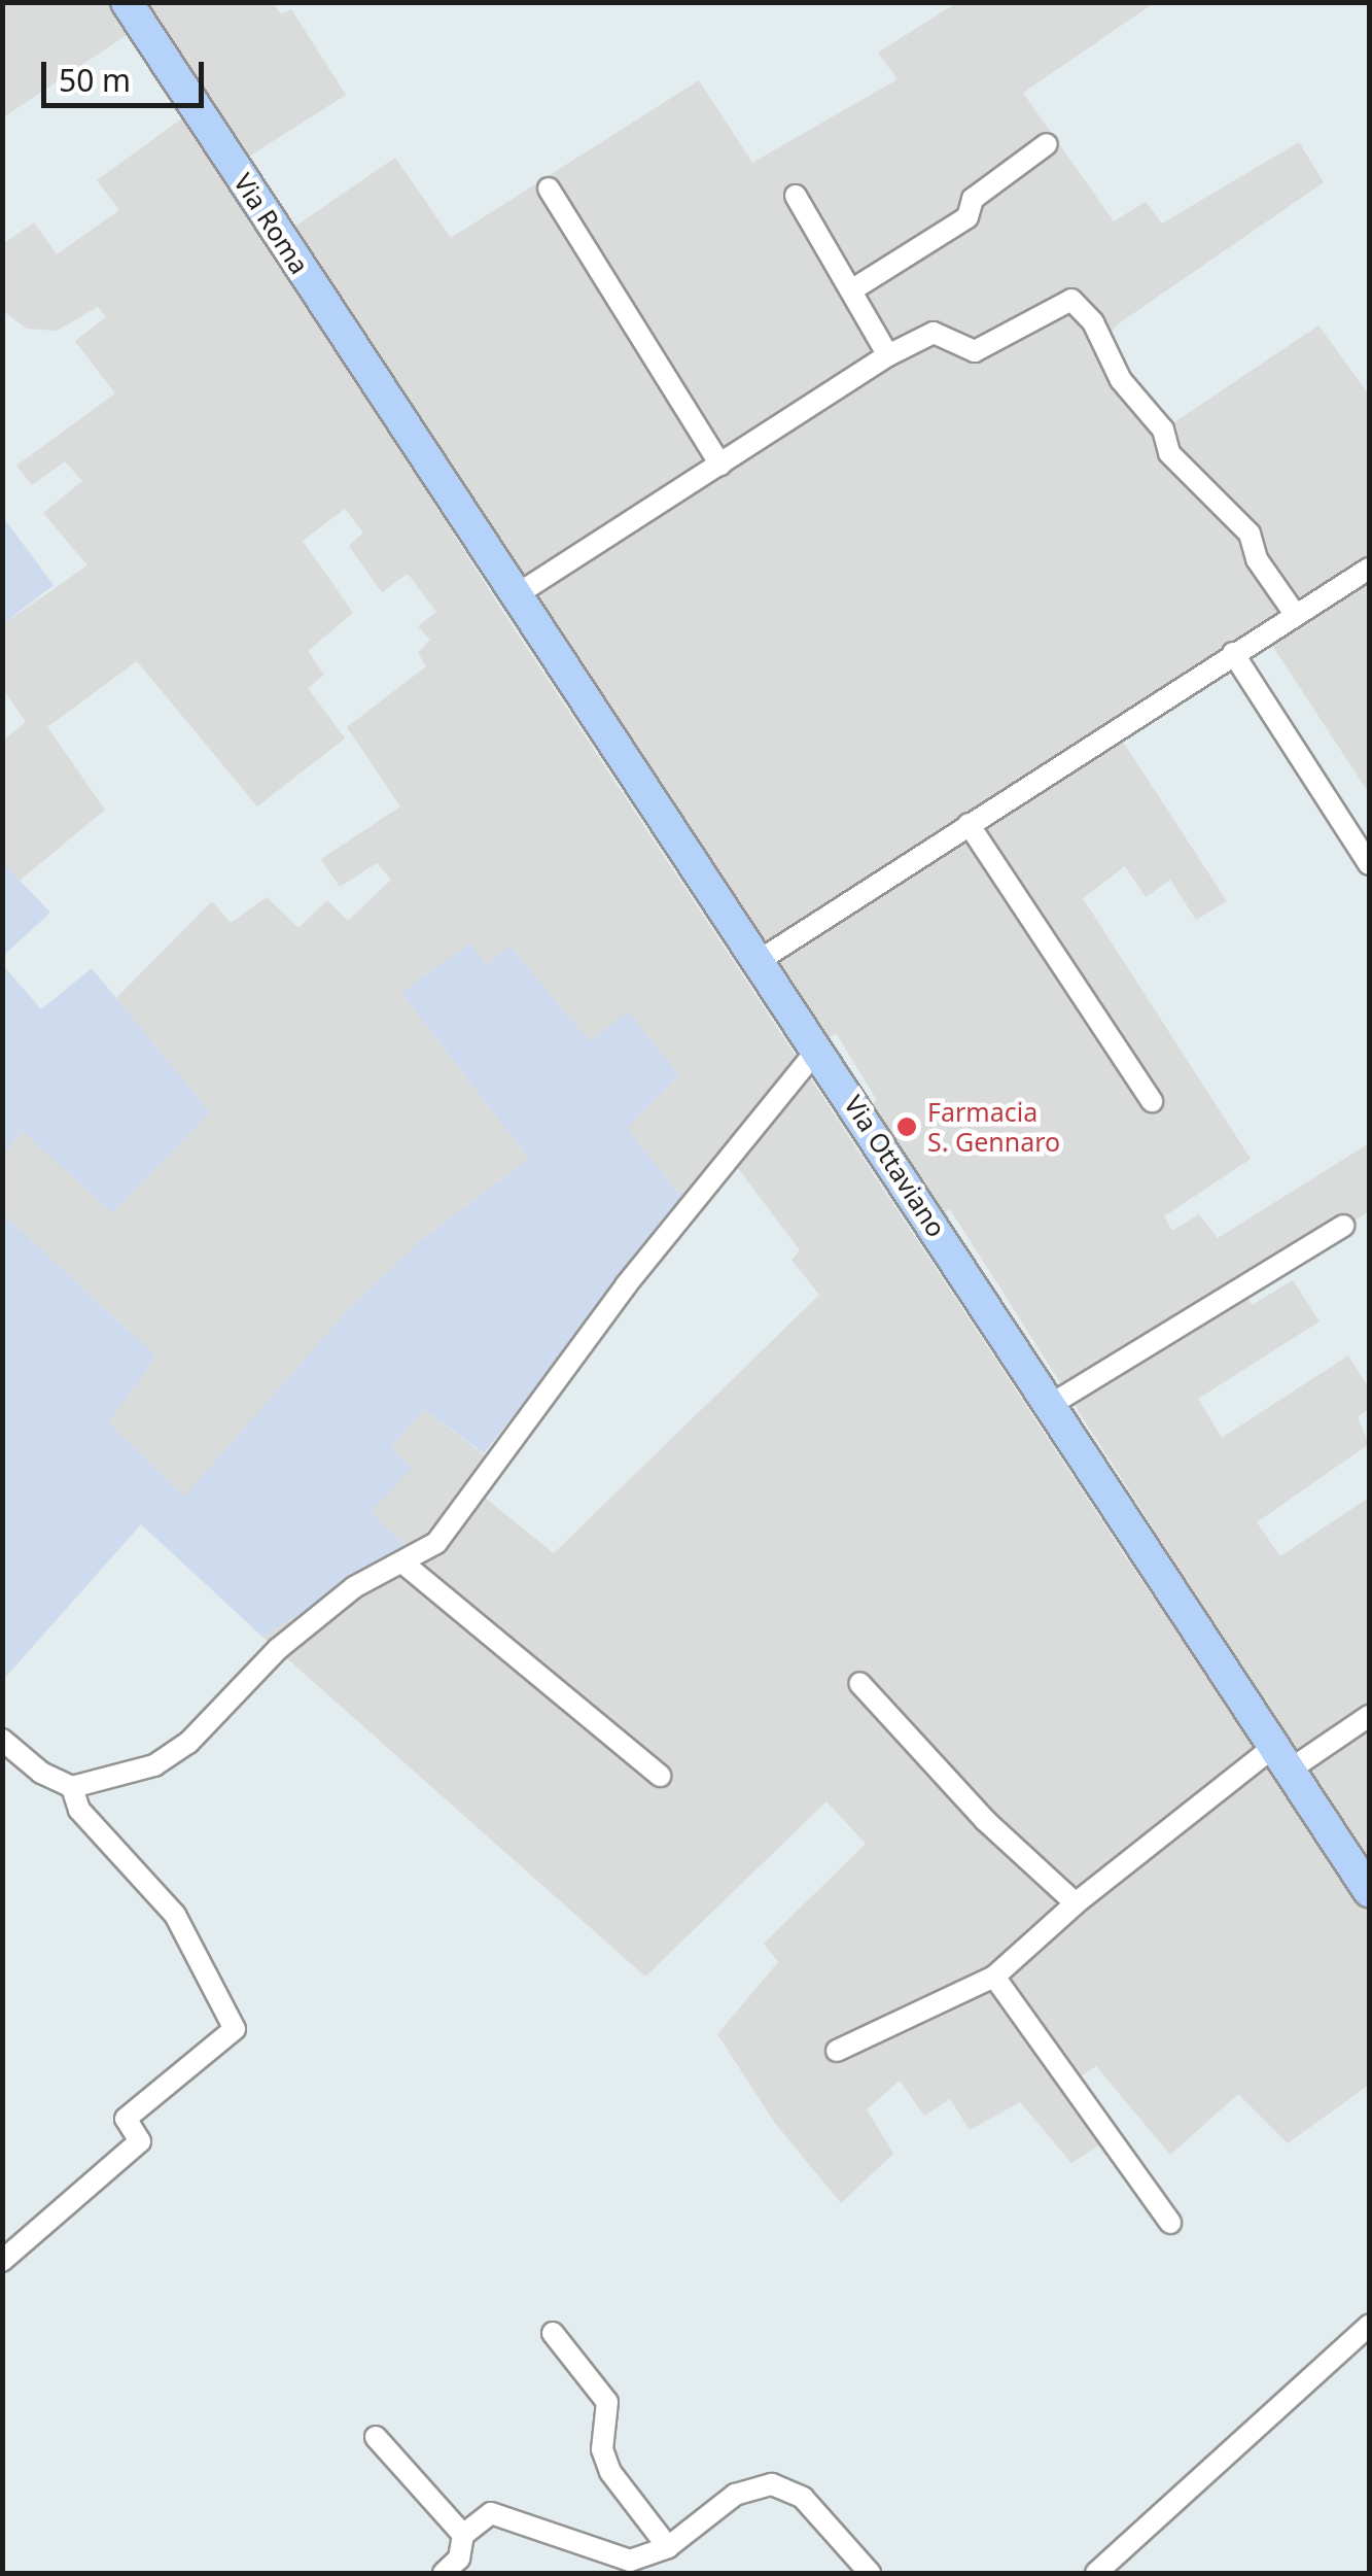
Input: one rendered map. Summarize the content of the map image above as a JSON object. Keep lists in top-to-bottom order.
{
  "streets": {
    "main road": ["Via Roma", "Via Ottaviano"]
  },
  "crossings": [
    ["Via Roma", "Via Ottaviano"]
  ],
  "places": ["Farmacia S. Gennaro"],
  "scale_bar": "50 m"
}
